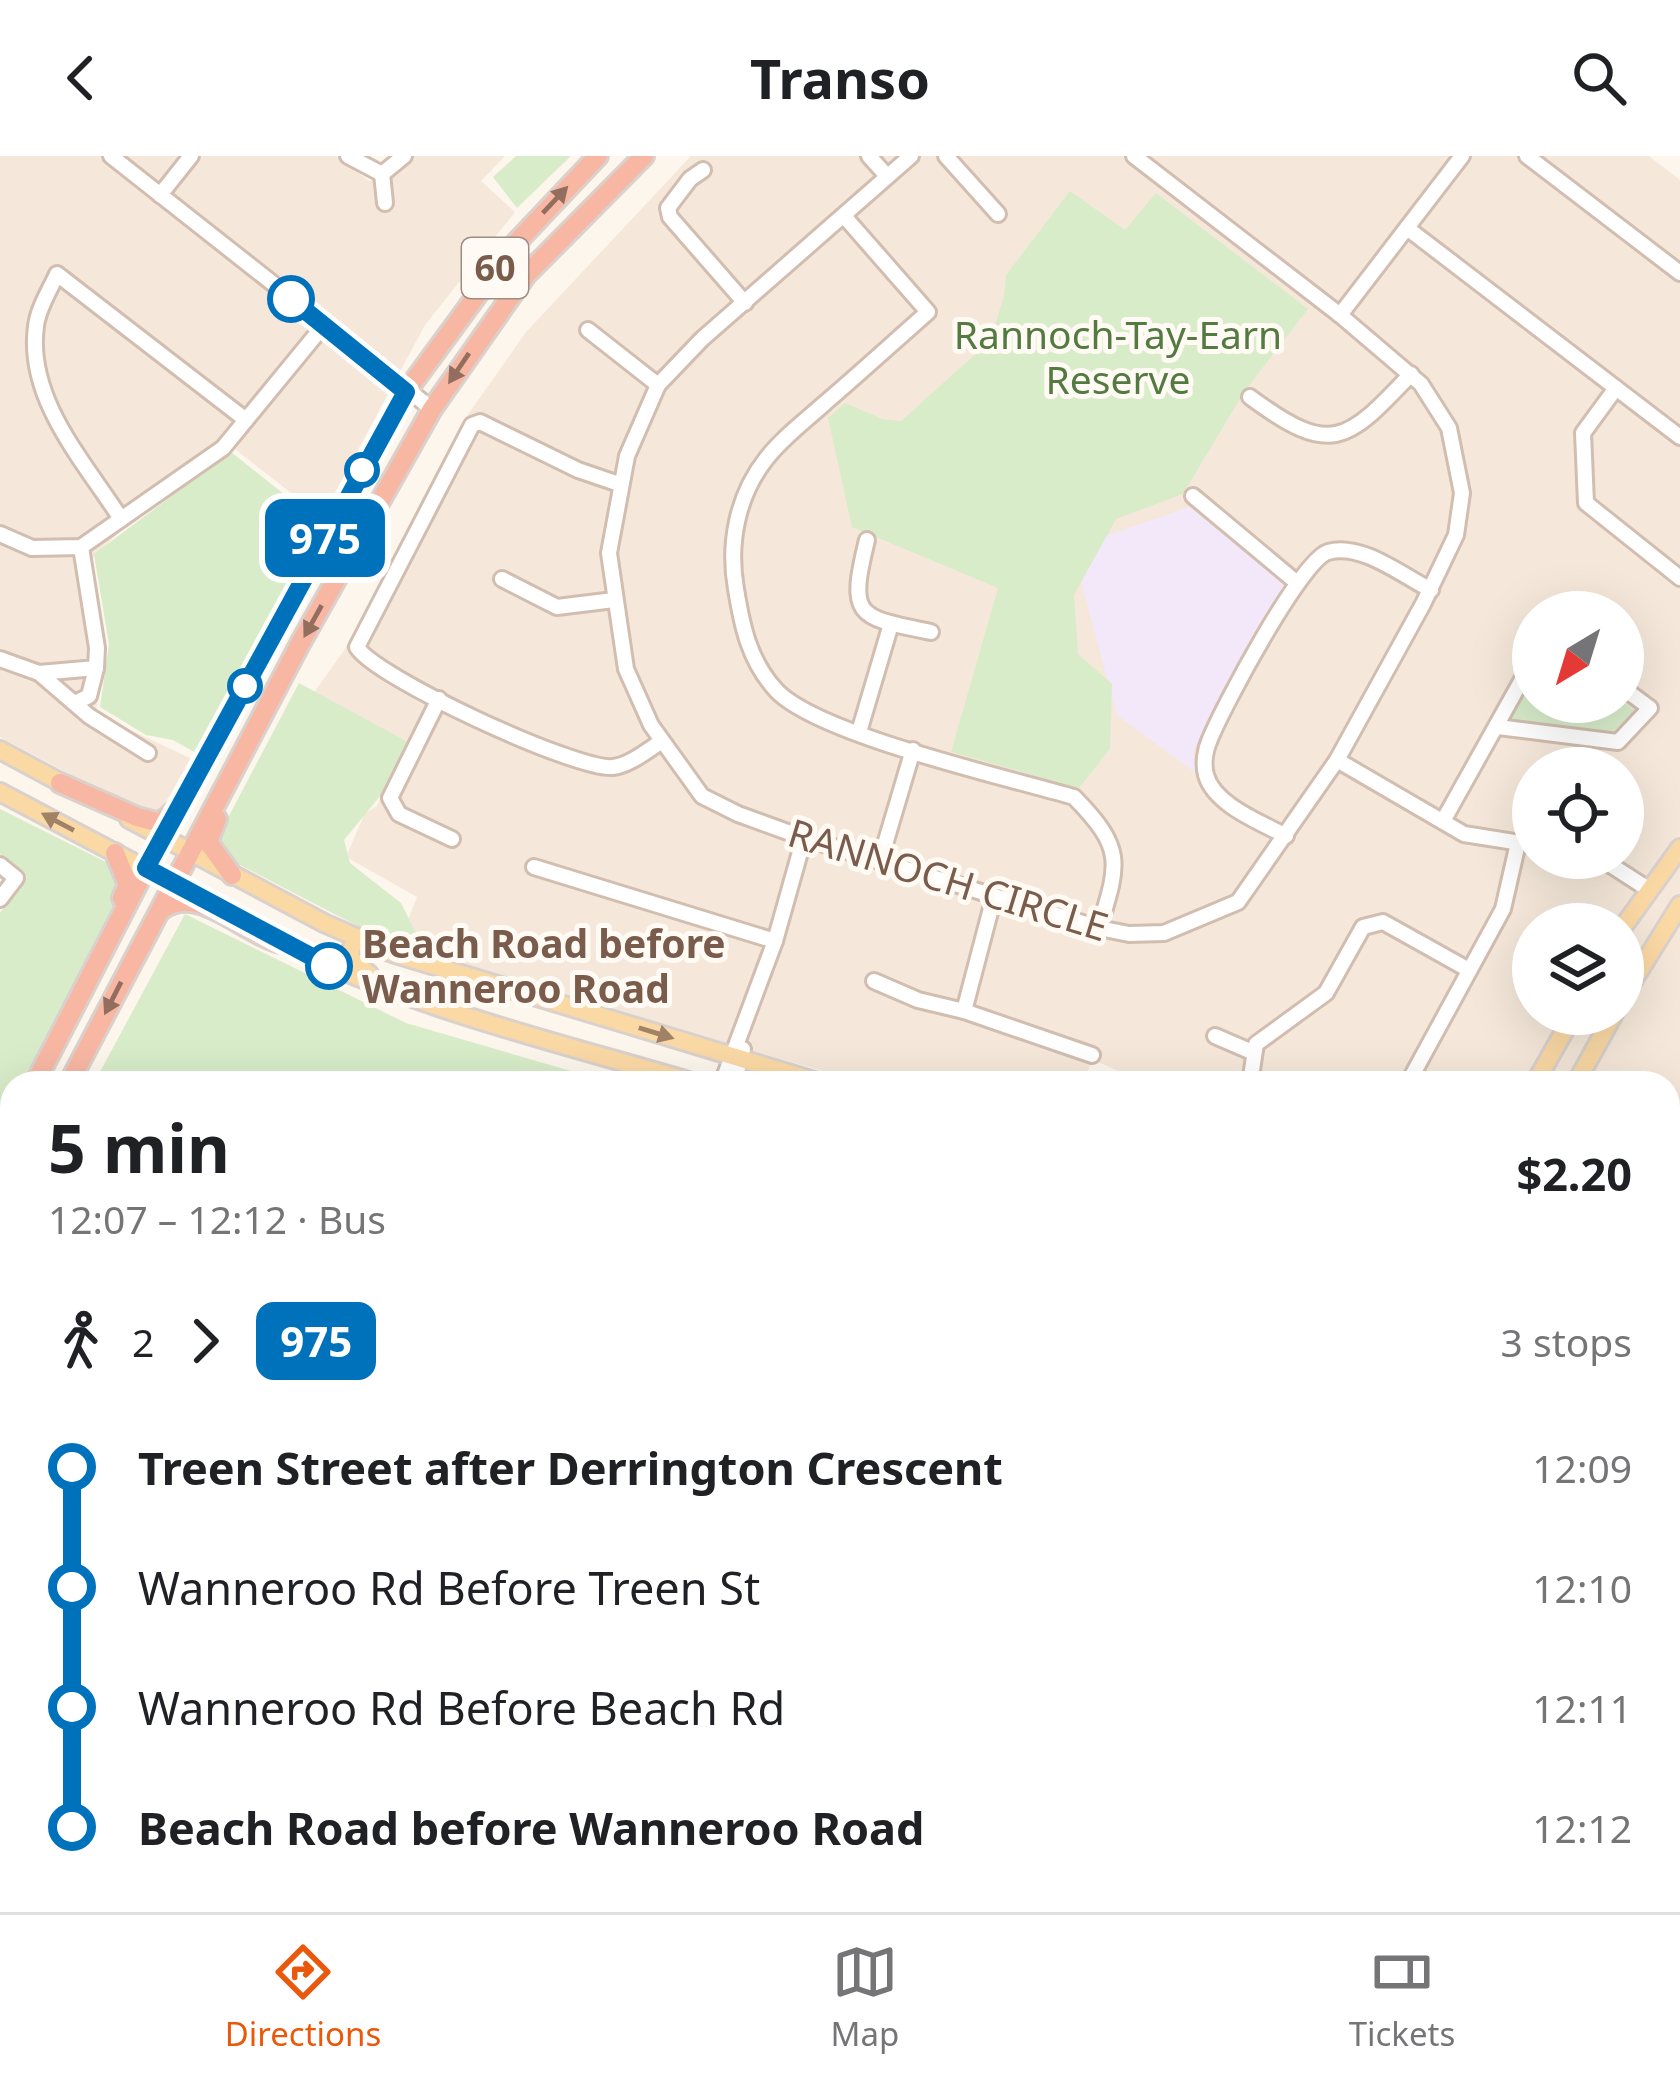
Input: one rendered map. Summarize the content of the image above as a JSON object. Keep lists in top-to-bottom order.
{
  "streets": {
    "highway": ["60"],
    "street": ["RANNOCH CIRCLE"]
  },
  "parks": ["Rannoch-Tay-Earn Reserve"],
  "places": ["Beach Road before Wanneroo Road"],
  "lines": ["bus line 975"],
  "north": "bottom left",
  "page": {
    "header": "Transo",
    "on_map": "975",
    "heading": ["5 min", "12:07 – 12:12 · Bus", "$2.20"],
    "legs": ["2", "975", "3 stops"],
    "list": [
      {
        "name": "Treen Street after Derrington Crescent",
        "value": "12:09"
      },
      {
        "name": "Wanneroo Rd Before Treen St",
        "value": "12:10"
      },
      {
        "name": "Wanneroo Rd Before Beach Rd",
        "value": "12:11"
      },
      {
        "name": "Beach Road before Wanneroo Road",
        "value": "12:12"
      }
    ],
    "tabs": ["Directions", "Map", "Tickets"]
  }
}
